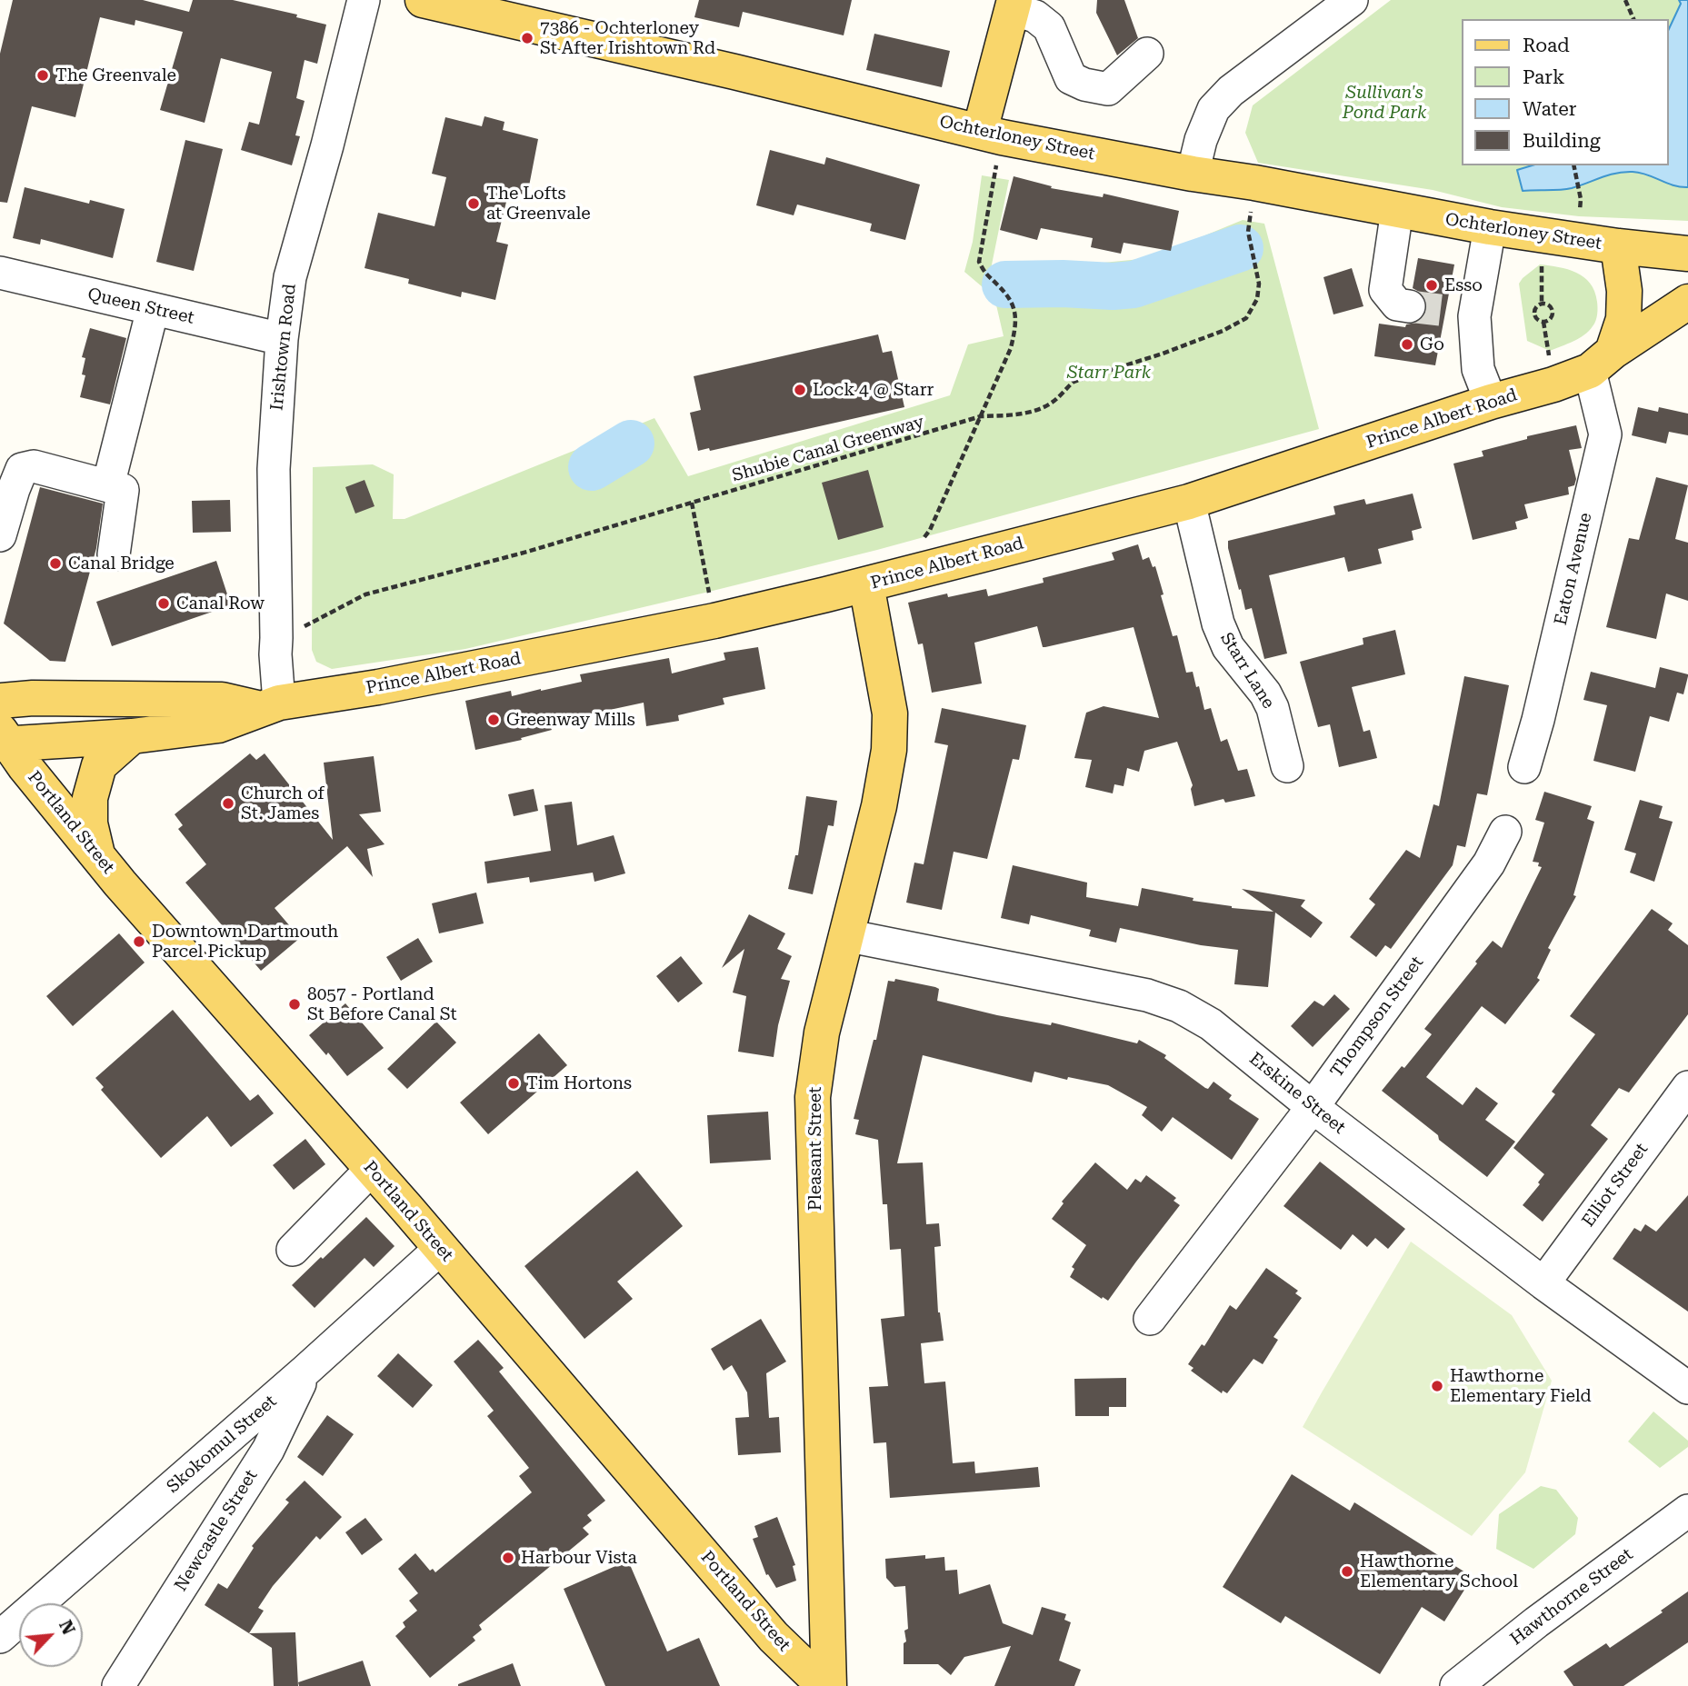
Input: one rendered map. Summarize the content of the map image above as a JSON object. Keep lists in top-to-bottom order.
{
  "streets": {
    "main road": [
      "Ochterloney Street",
      "Prince Albert Road",
      "Portland Street",
      "Pleasant Street"
    ],
    "street": [
      "Queen Street",
      "Irishtown Road",
      "Eaton Avenue",
      "Starr Lane",
      "Thompson Street",
      "Erskine Street",
      "Elliot Street",
      "Skokomul Street",
      "Newcastle Street",
      "Hawthorne Street"
    ],
    "path": ["Shubie Canal Greenway"]
  },
  "crossings": [
    ["Ochterloney Street", "Shubie Canal Greenway"],
    ["Queen Street", "Irishtown Road"],
    ["Irishtown Road", "Prince Albert Road"],
    ["Irishtown Road", "Shubie Canal Greenway"],
    ["Prince Albert Road", "Eaton Avenue"],
    ["Prince Albert Road", "Starr Lane"],
    ["Prince Albert Road", "Portland Street"],
    ["Prince Albert Road", "Pleasant Street"],
    ["Portland Street", "Skokomul Street"],
    ["Thompson Street", "Erskine Street"],
    ["Erskine Street", "Pleasant Street"],
    ["Erskine Street", "Elliot Street"],
    ["Skokomul Street", "Newcastle Street"]
  ],
  "parks": ["Sullivan's Pond Park", "Starr Park"],
  "places": [
    "7386 - Ochterloney St After Irishtown Rd",
    "The Greenvale",
    "The Lofts at Greenvale",
    "Esso",
    "Go",
    "Lock 4 @ Starr",
    "Canal Bridge",
    "Canal Row",
    "Greenway Mills",
    "Church of St. James",
    "Downtown Dartmouth Parcel Pickup",
    "8057 - Portland St Before Canal St",
    "Tim Hortons",
    "Hawthorne Elementary Field",
    "Harbour Vista",
    "Hawthorne Elementary School"
  ],
  "legend": [
    "Road",
    "Park",
    "Water",
    "Building"
  ],
  "north": "top right"
}
